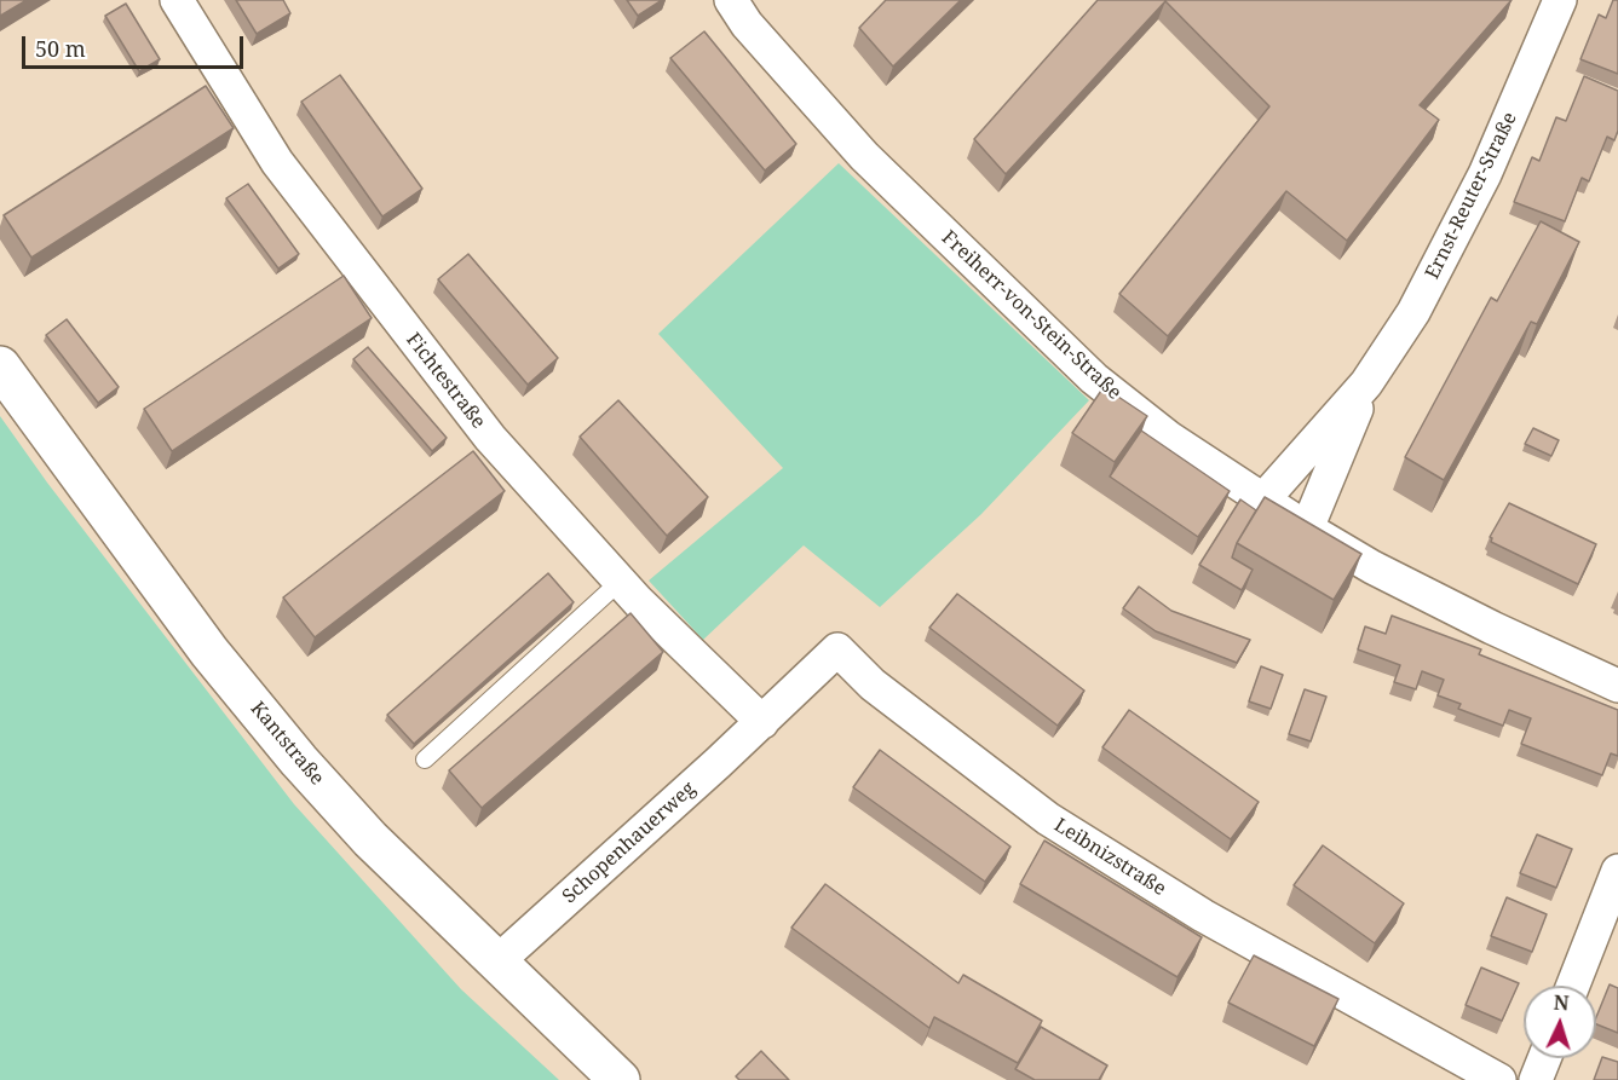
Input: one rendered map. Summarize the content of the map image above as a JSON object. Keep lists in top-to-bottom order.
{
  "streets": {
    "main road": ["Kantstraße"],
    "street": [
      "Ernst-Reuter-Straße",
      "Freiherr-von-Stein-Straße",
      "Fichtestraße",
      "Schopenhauerweg",
      "Leibnizstraße"
    ]
  },
  "crossings": [
    ["Ernst-Reuter-Straße", "Freiherr-von-Stein-Straße"],
    ["Fichtestraße", "Schopenhauerweg"],
    ["Fichtestraße", "Leibnizstraße"],
    ["Kantstraße", "Schopenhauerweg"],
    ["Schopenhauerweg", "Leibnizstraße"]
  ],
  "scale_bar": "50 m",
  "north": "top"
}
